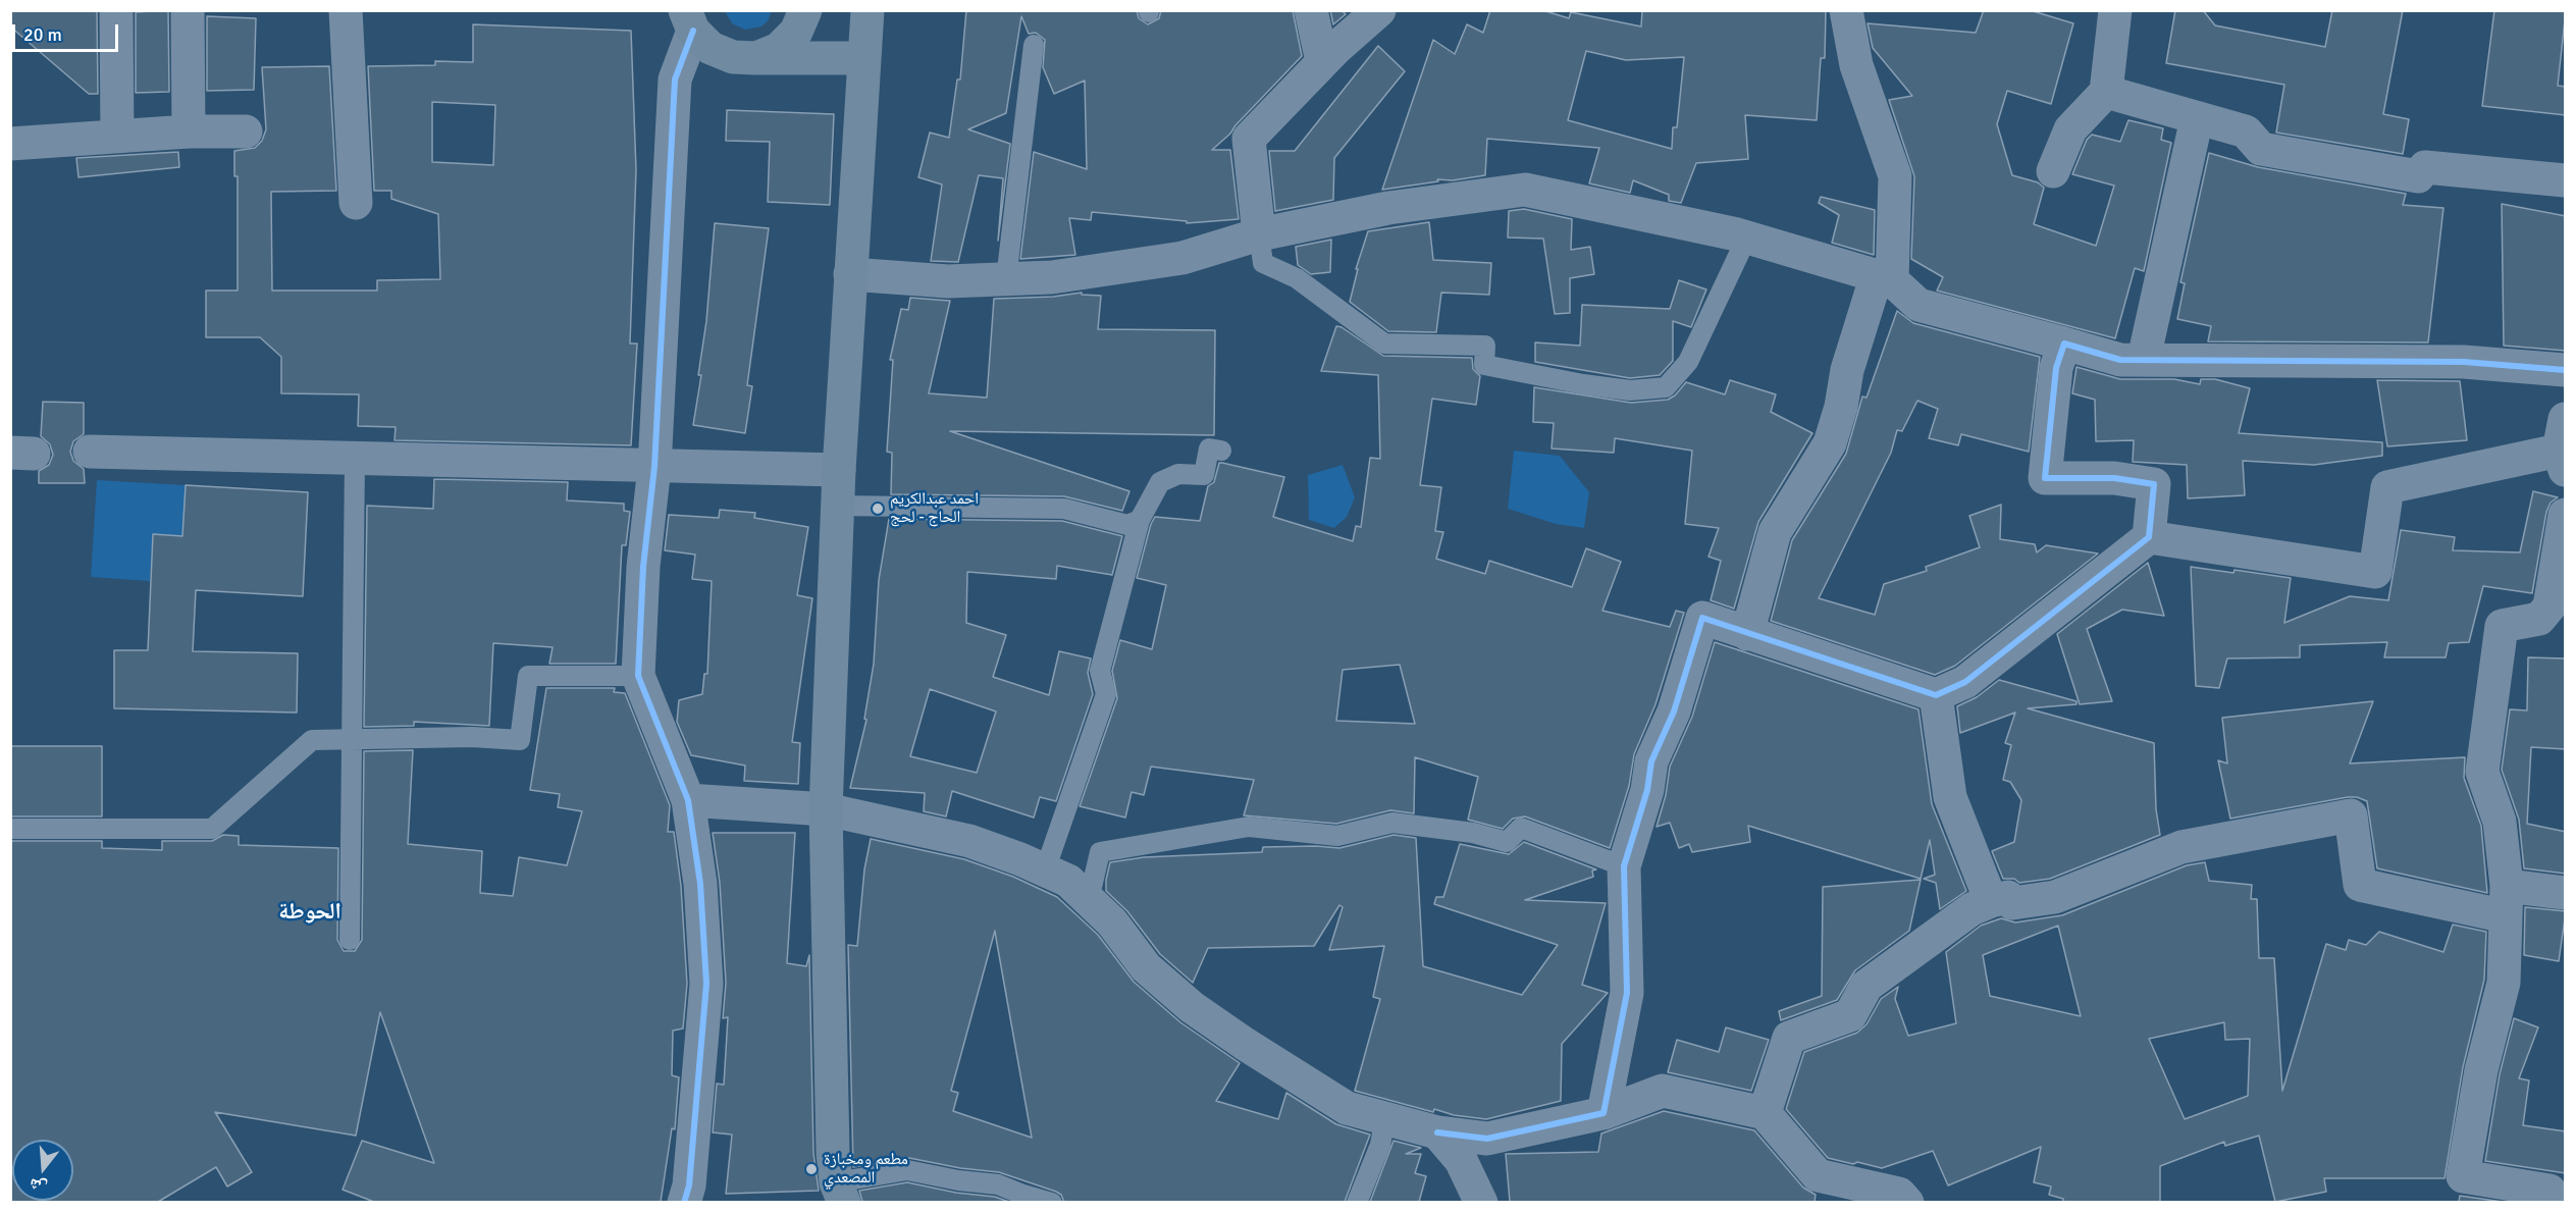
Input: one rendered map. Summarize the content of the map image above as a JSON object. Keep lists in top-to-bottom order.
{
  "districts": ["الحوطة"],
  "places": ["احمد عبدالكريم الحاج - لحج", "مطعم ومخبازة المصعدي"],
  "scale_bar": "20 m",
  "north": "bottom"
}
